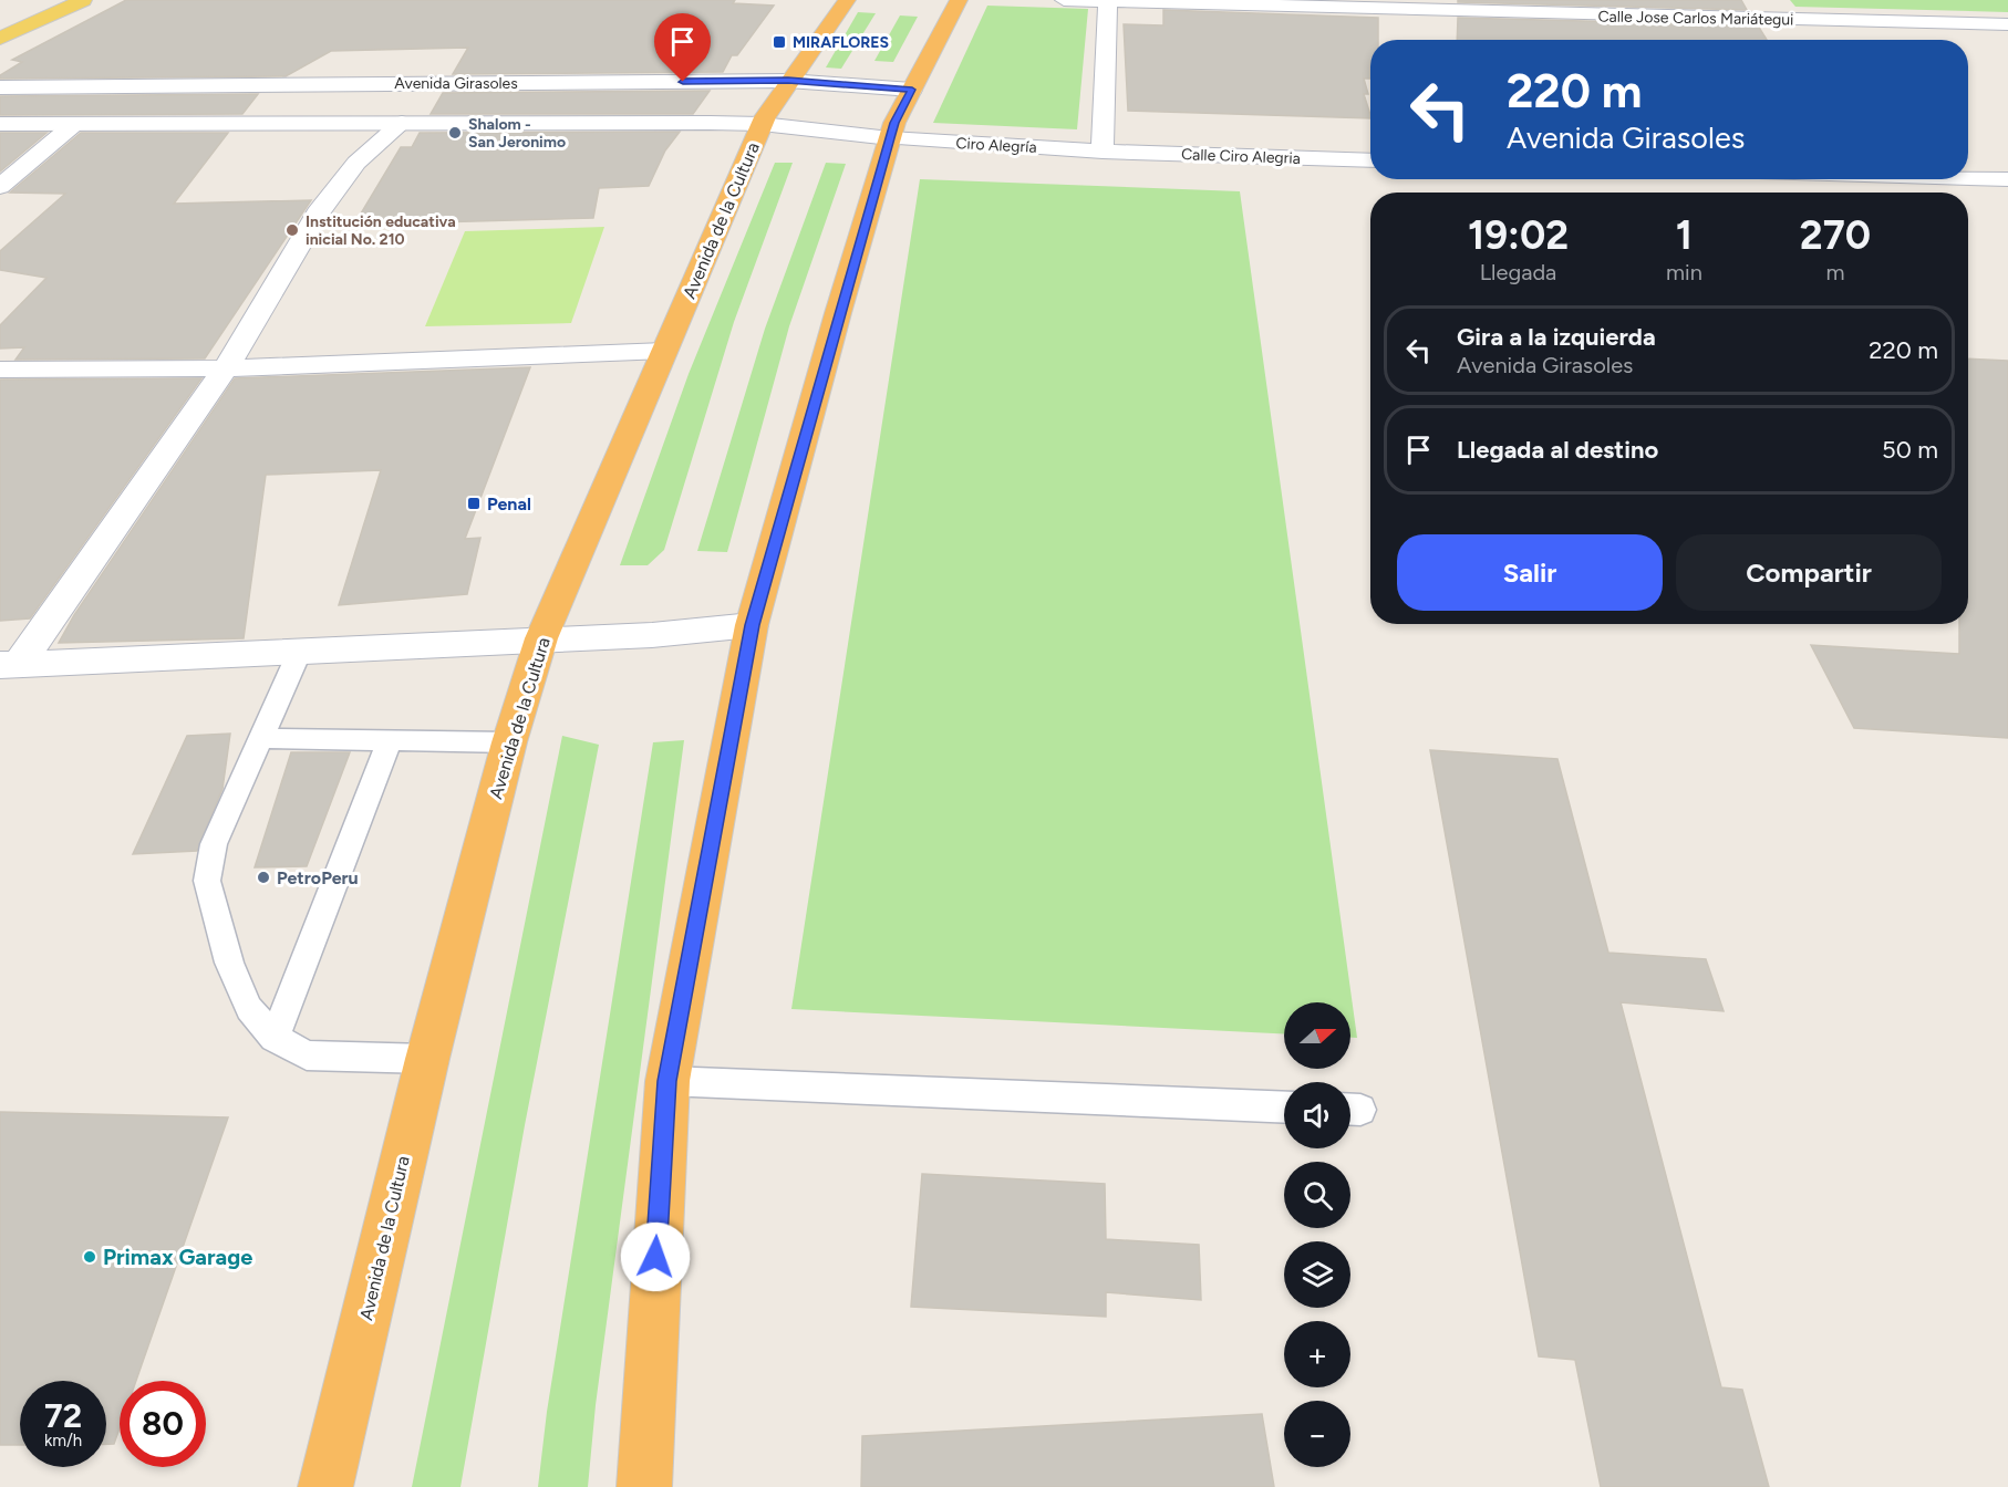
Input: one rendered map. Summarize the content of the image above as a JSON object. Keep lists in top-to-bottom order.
{
  "streets": {
    "highway": ["Avenida de la Cultura"],
    "street": [
      "Calle Jose Carlos Mariátegui",
      "Avenida Girasoles",
      "Ciro Alegría",
      "Calle Ciro Alegria"
    ]
  },
  "crossings": [
    ["Avenida Girasoles", "Avenida de la Cultura"],
    ["Ciro Alegría", "Calle Ciro Alegria"]
  ],
  "places": {
    "transit": ["MIRAFLORES", "Penal"],
    "other": [
      "Shalom - San Jeronimo",
      "Institución educativa inicial No. 210",
      "PetroPeru",
      "Primax Garage"
    ]
  },
  "north": "right",
  "page": {
    "turn": ["220 m", "Avenida Girasoles"],
    "eta": [
      "19:02",
      "Llegada",
      "1",
      "min",
      "270",
      "m"
    ],
    "list": [
      {
        "name": "Gira a la izquierda",
        "note": "Avenida Girasoles",
        "value": "220 m"
      },
      {
        "name": "Llegada al destino",
        "value": "50 m"
      }
    ],
    "buttons": ["Salir", "Compartir"],
    "map_buttons": ["+", "−"],
    "speed": "72 km/h",
    "limit": "80"
  }
}
